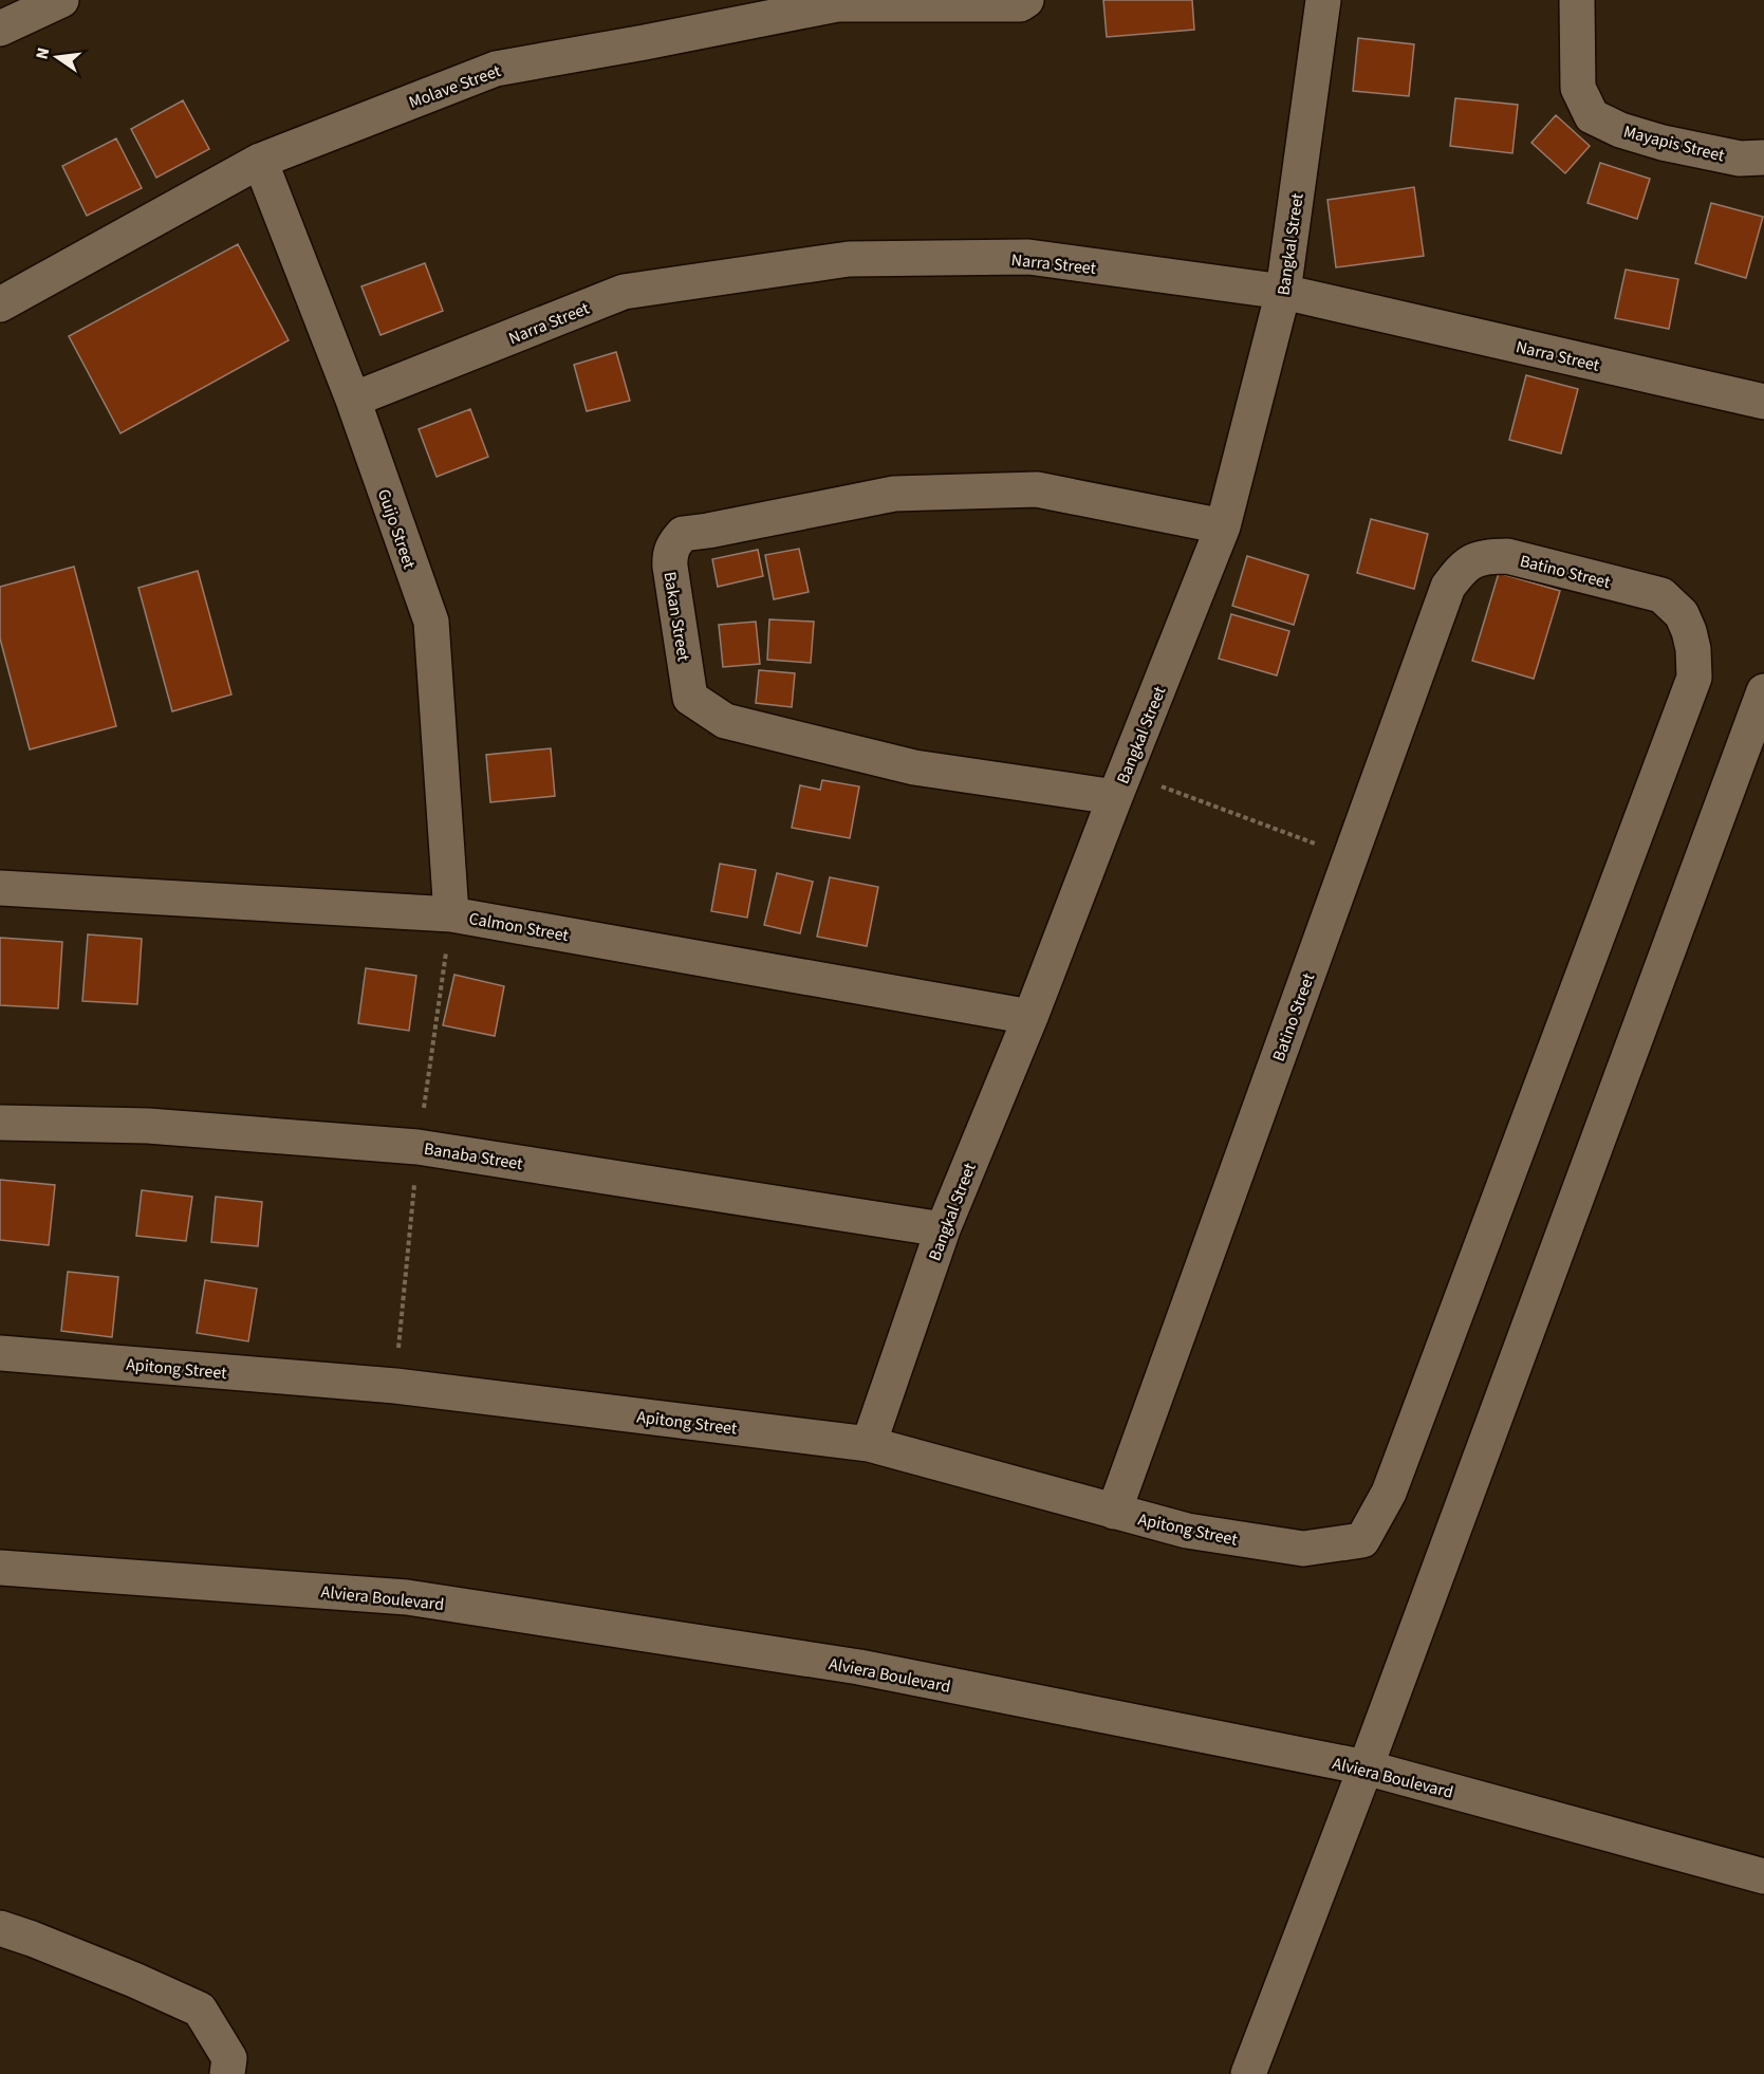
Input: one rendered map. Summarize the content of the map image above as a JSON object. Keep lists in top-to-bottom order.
{
  "streets": {
    "street": [
      "Molave Street",
      "Mayapis Street",
      "Bangkal Street",
      "Narra Street",
      "Guijo Street",
      "Batino Street",
      "Bakan Street",
      "Calmon Street",
      "Banaba Street",
      "Apitong Street",
      "Alviera Boulevard"
    ]
  },
  "crossings": [
    ["Molave Street", "Guijo Street"],
    ["Bangkal Street", "Narra Street"],
    ["Bangkal Street", "Bakan Street"],
    ["Bangkal Street", "Calmon Street"],
    ["Bangkal Street", "Banaba Street"],
    ["Bangkal Street", "Apitong Street"],
    ["Narra Street", "Guijo Street"],
    ["Guijo Street", "Calmon Street"],
    ["Batino Street", "Apitong Street"]
  ],
  "north": "left"
}
